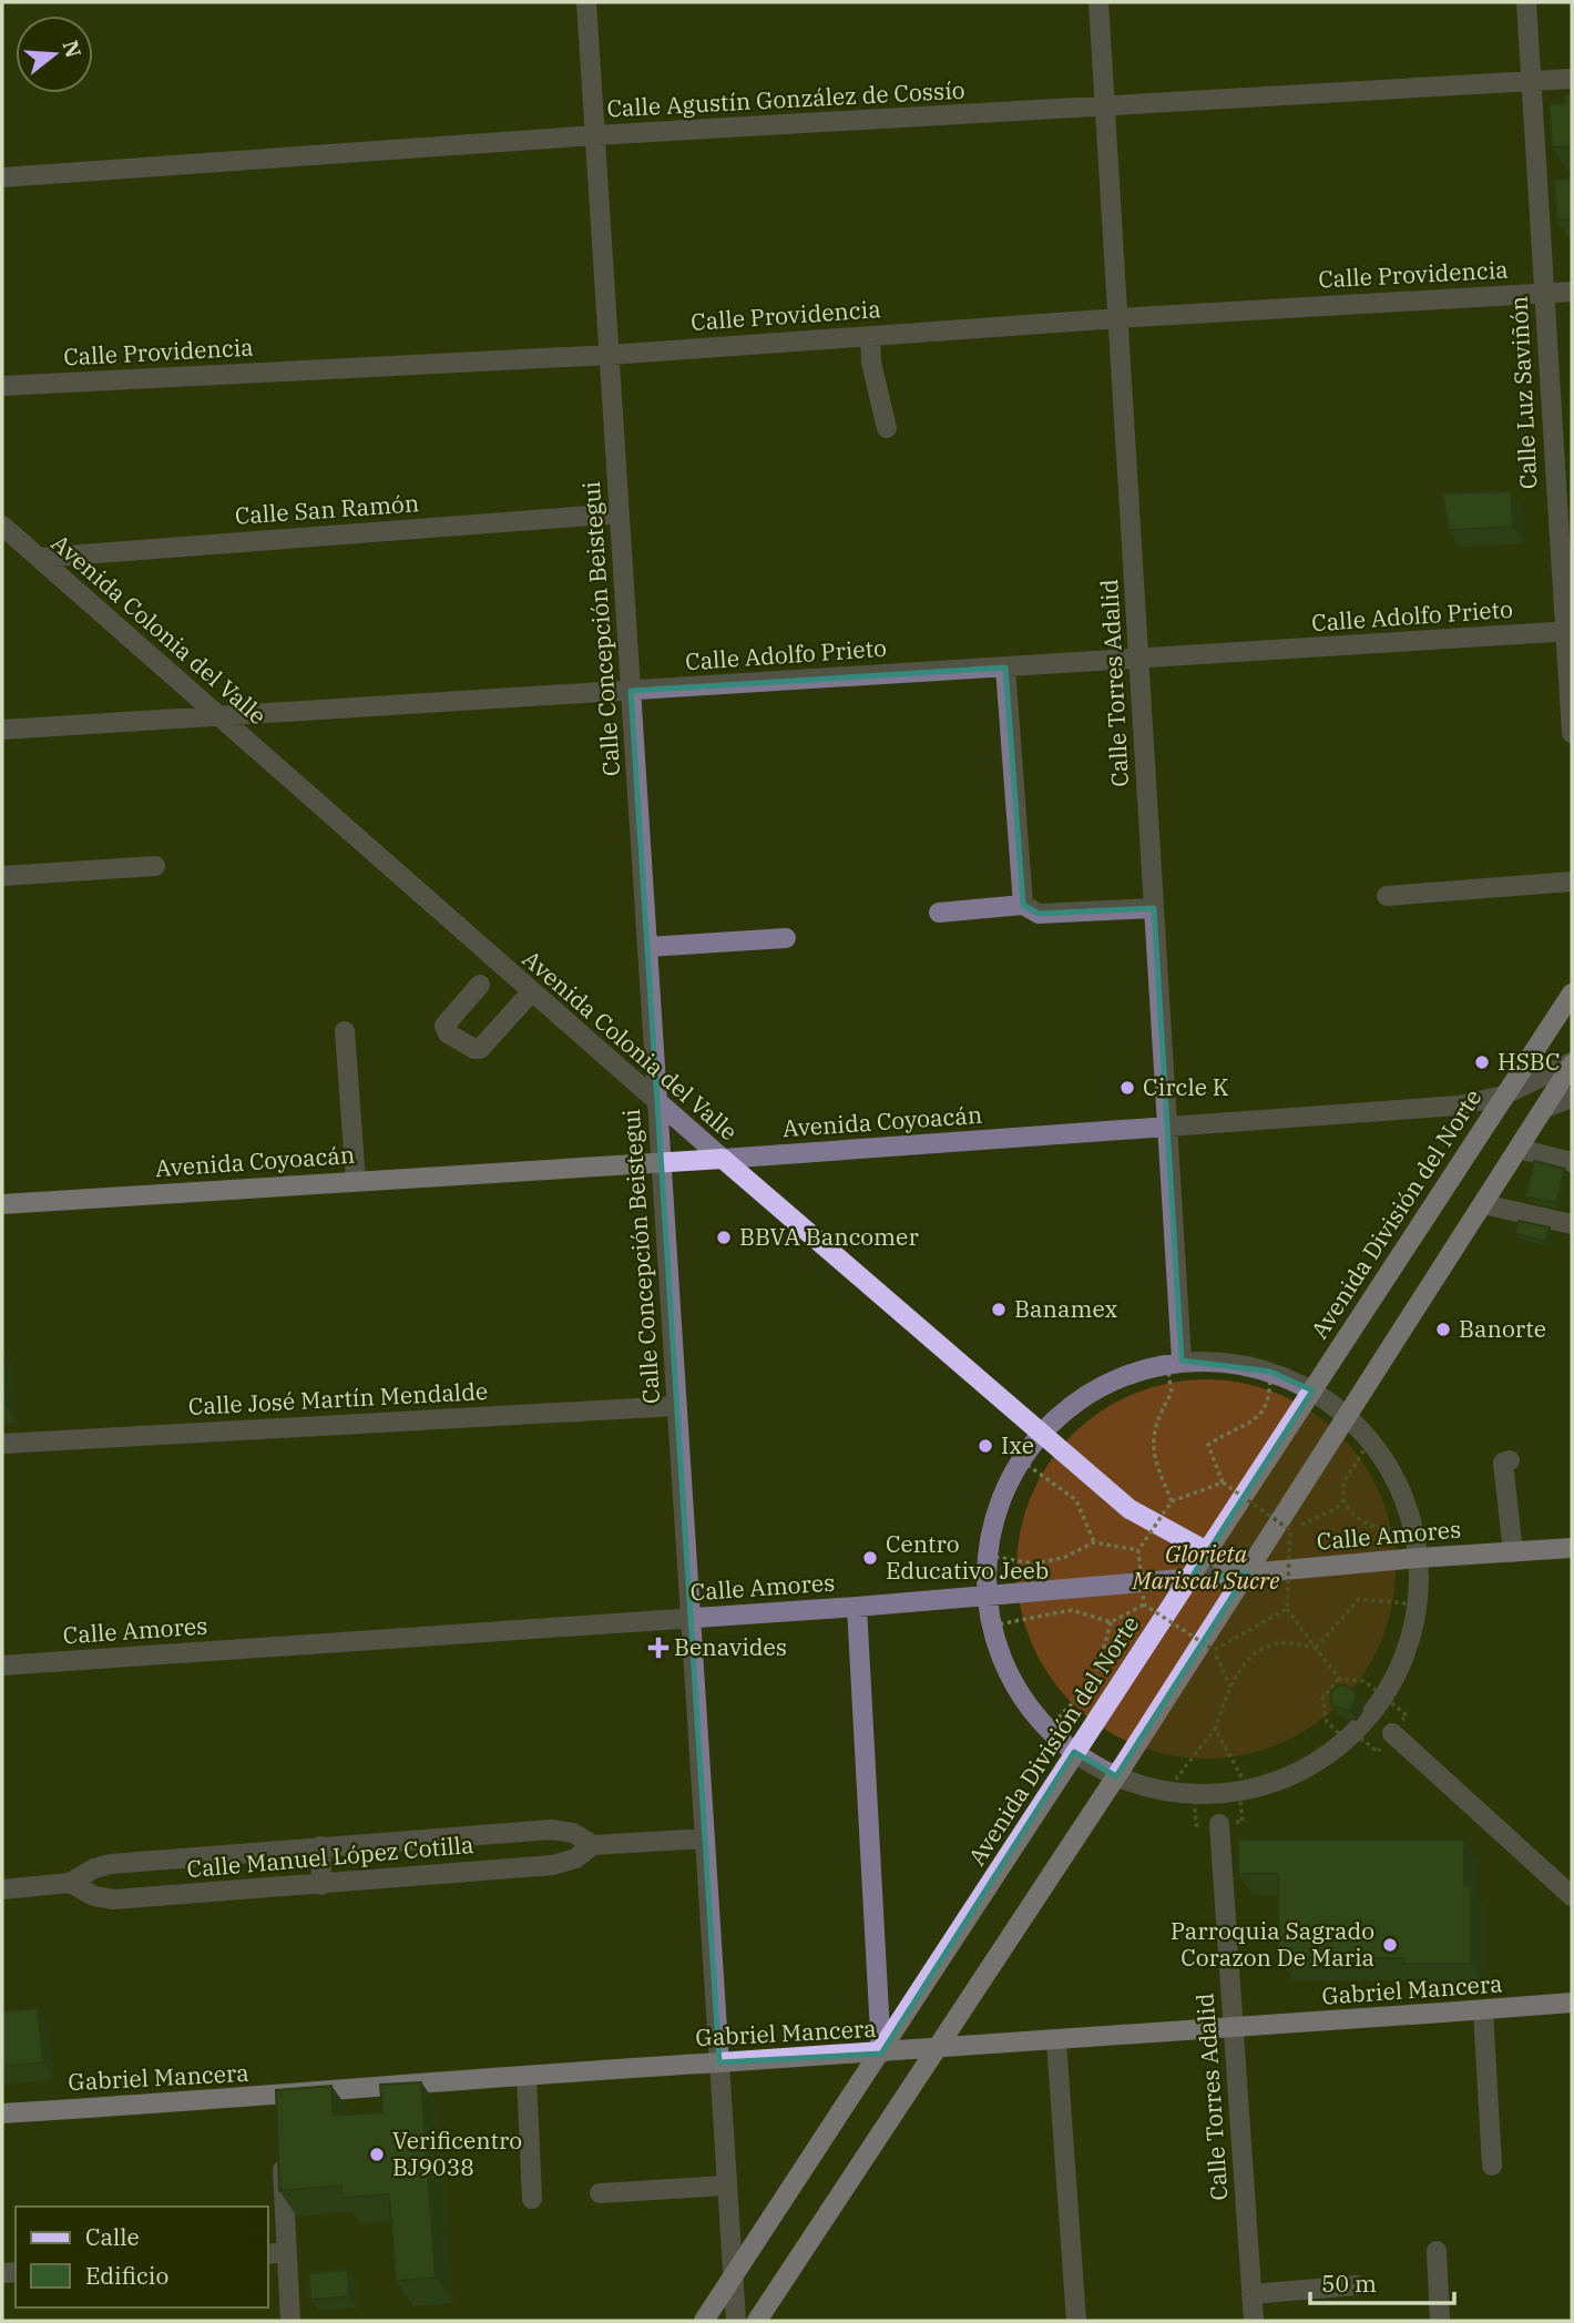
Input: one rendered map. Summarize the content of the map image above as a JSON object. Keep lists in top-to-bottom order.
{
  "streets": {
    "main road": [
      "Avenida Colonia del Valle",
      "Avenida Coyoacán",
      "Avenida División del Norte",
      "Calle Amores",
      "Gabriel Mancera"
    ],
    "street": [
      "Calle Agustín González de Cossío",
      "Calle Providencia",
      "Calle Luz Saviñón",
      "Calle San Ramón",
      "Calle Adolfo Prieto",
      "Calle Concepción Beistegui",
      "Calle Torres Adalid",
      "Calle José Martín Mendalde",
      "Calle Manuel López Cotilla"
    ]
  },
  "crossings": [
    ["Calle Agustín González de Cossío", "Calle Luz Saviñón"],
    ["Calle Agustín González de Cossío", "Calle Concepción Beistegui"],
    ["Calle Agustín González de Cossío", "Calle Torres Adalid"],
    ["Calle Providencia", "Calle Luz Saviñón"],
    ["Calle Providencia", "Calle Concepción Beistegui"],
    ["Calle Providencia", "Calle Torres Adalid"],
    ["Calle Luz Saviñón", "Calle Adolfo Prieto"],
    ["Calle San Ramón", "Calle Concepción Beistegui"],
    ["Calle San Ramón", "Avenida Colonia del Valle"],
    ["Calle Adolfo Prieto", "Calle Concepción Beistegui"],
    ["Calle Adolfo Prieto", "Avenida Colonia del Valle"],
    ["Calle Adolfo Prieto", "Calle Torres Adalid"],
    ["Calle Concepción Beistegui", "Avenida Colonia del Valle"],
    ["Calle Concepción Beistegui", "Avenida Coyoacán"],
    ["Calle Concepción Beistegui", "Avenida División del Norte"],
    ["Calle Concepción Beistegui", "Calle José Martín Mendalde"],
    ["Calle Concepción Beistegui", "Calle Amores"],
    ["Calle Concepción Beistegui", "Calle Manuel López Cotilla"],
    ["Calle Concepción Beistegui", "Gabriel Mancera"],
    ["Avenida Colonia del Valle", "Avenida Coyoacán"],
    ["Avenida Colonia del Valle", "Avenida División del Norte"],
    ["Avenida Colonia del Valle", "Calle Amores"],
    ["Calle Torres Adalid", "Avenida Coyoacán"],
    ["Calle Torres Adalid", "Gabriel Mancera"],
    ["Avenida Coyoacán", "Avenida División del Norte"],
    ["Avenida División del Norte", "Calle Amores"],
    ["Avenida División del Norte", "Gabriel Mancera"]
  ],
  "parks": ["Glorieta Mariscal Sucre"],
  "places": {
    "other": [
      "HSBC",
      "Circle K",
      "BBVA Bancomer",
      "Banamex",
      "Banorte",
      "Ixe",
      "Centro Educativo Jeeb",
      "Parroquia Sagrado Corazon De Maria",
      "Verificentro BJ9038"
    ],
    "health": ["Benavides"]
  },
  "legend": ["Calle", "Edificio"],
  "scale_bar": "50 m",
  "north": "right"
}
